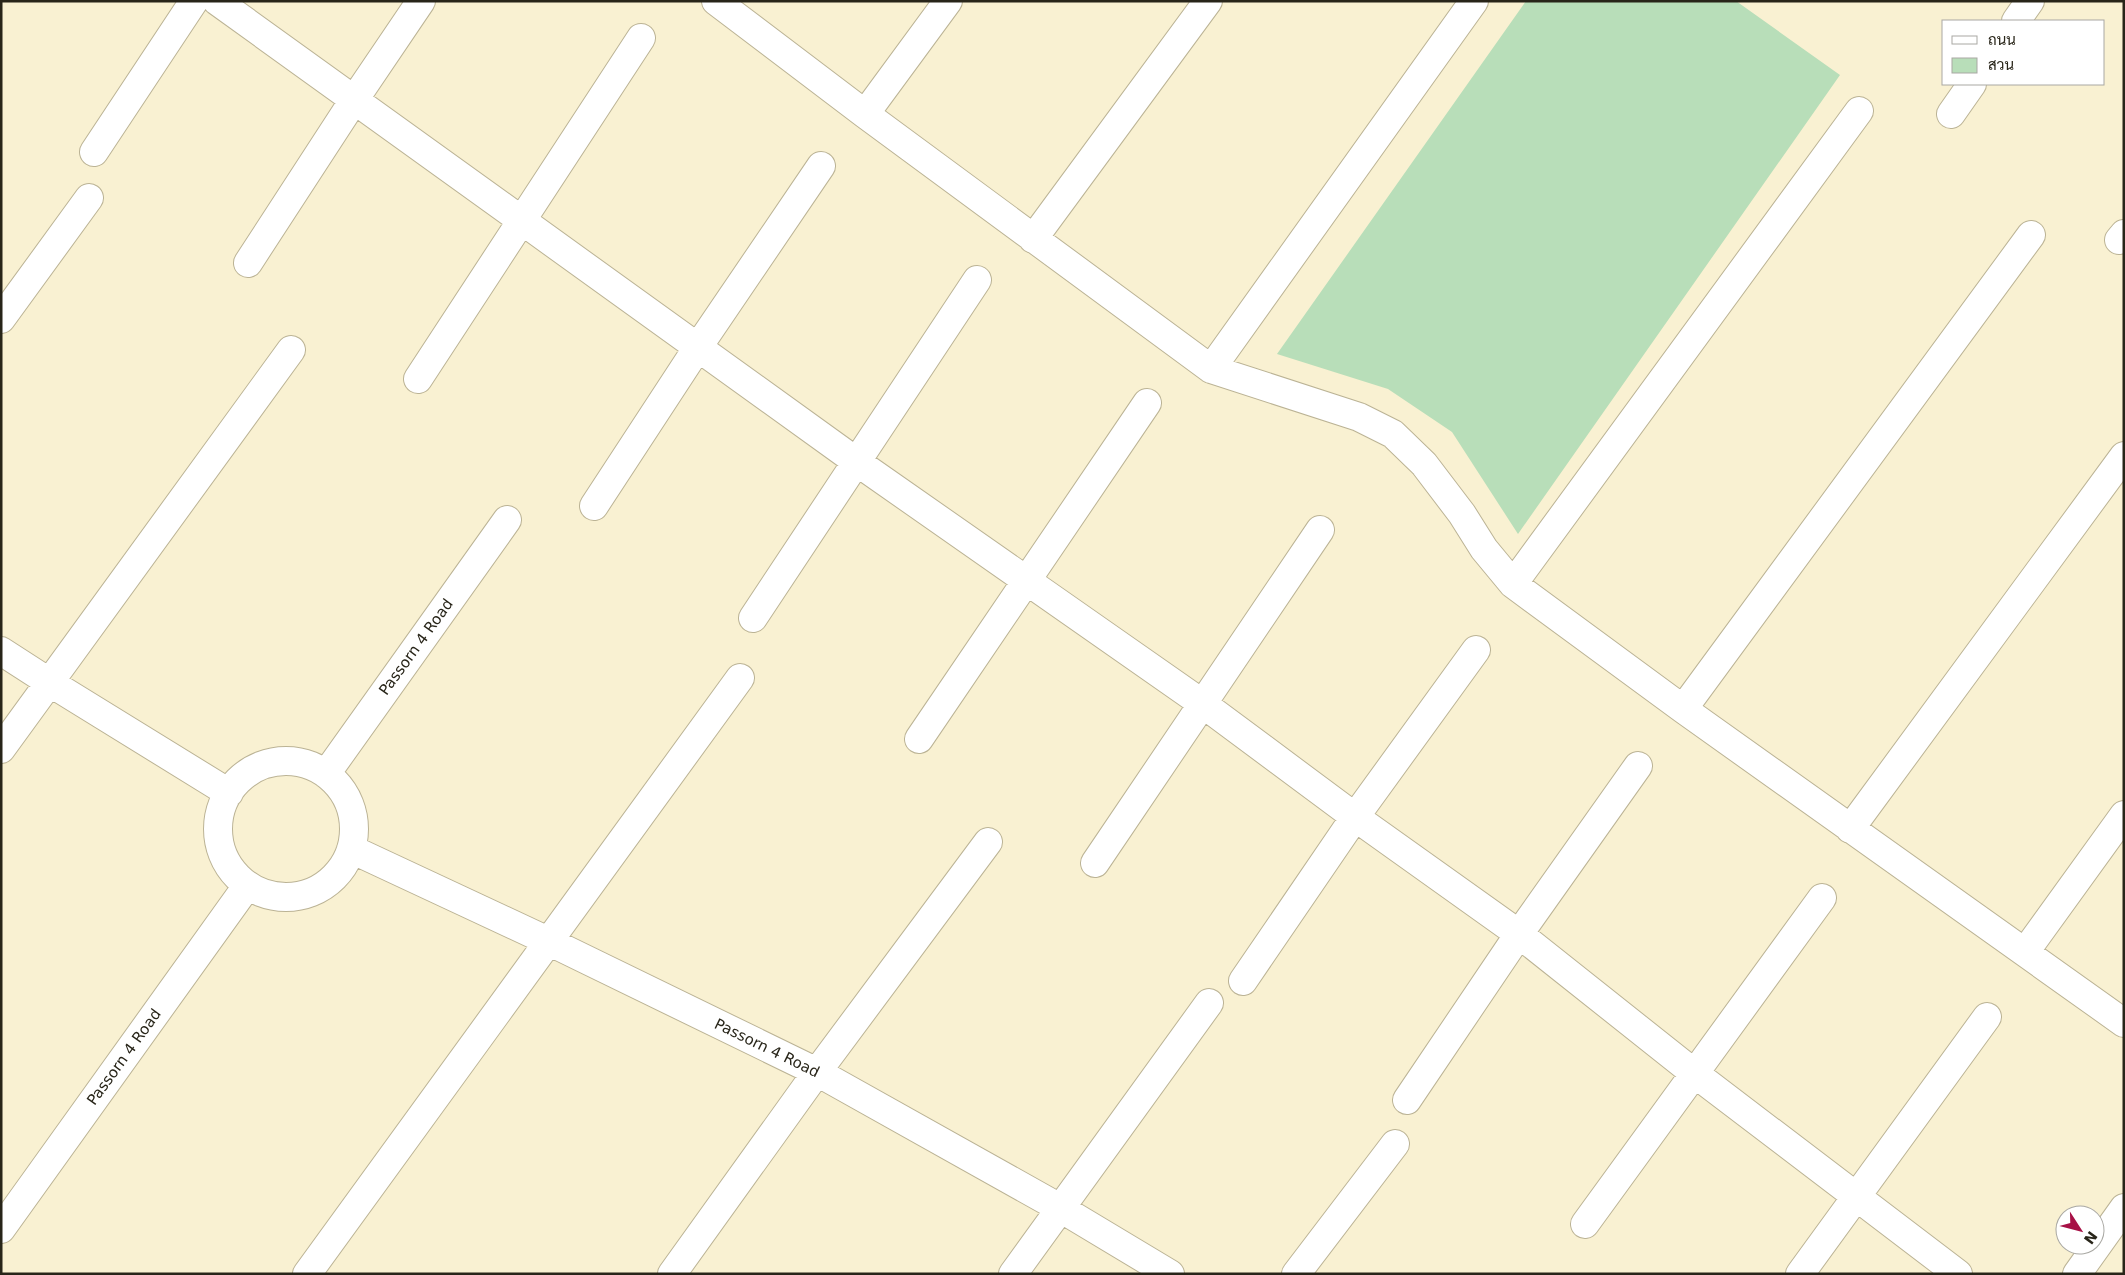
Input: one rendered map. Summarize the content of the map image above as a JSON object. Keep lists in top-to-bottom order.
{
  "streets": {
    "street": ["Passorn 4 Road"]
  },
  "legend": ["ถนน", "สวน"],
  "north": "bottom right"
}
